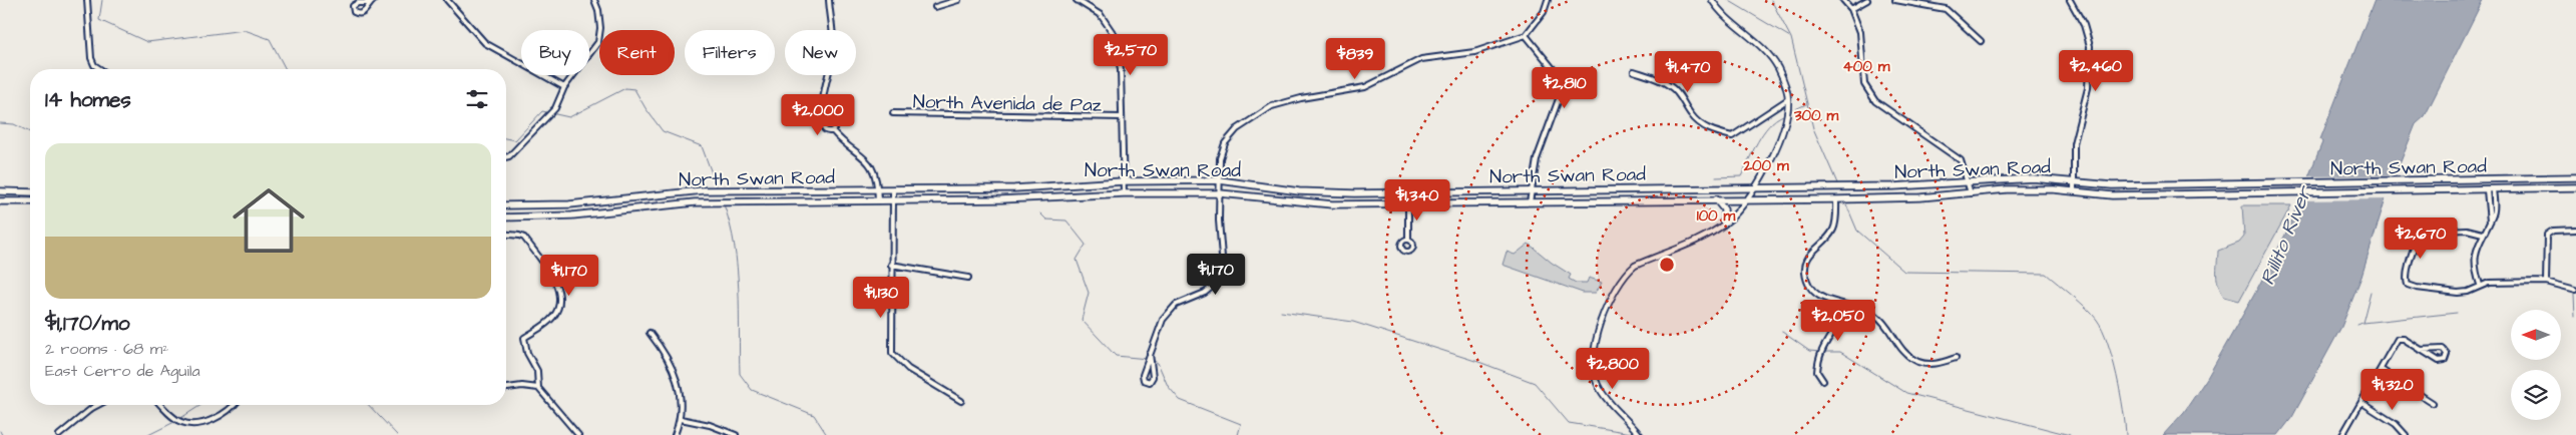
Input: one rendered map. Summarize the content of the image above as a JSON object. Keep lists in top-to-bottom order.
{
  "streets": {
    "main road": ["North Swan Road"],
    "street": ["North Avenida de Paz"]
  },
  "water": ["Rillito River"],
  "north": "left",
  "page": {
    "chip": [
      "Buy",
      "Rent",
      "Filters",
      "New"
    ],
    "price": [
      "$2,570",
      "$839",
      "$2,460",
      "$1,470",
      "$2,810",
      "$2,000",
      "$1,340",
      "$2,670",
      "$1,170",
      "$1,170",
      "$1,130",
      "$2,050",
      "$2,800",
      "$1,320"
    ],
    "heading": "14 homes",
    "list": [
      {
        "name": "$1,170/mo",
        "note": "2 rooms · 68 m² · East Cerro de Aguila"
      }
    ]
  },
  "rings": [
    "400 m",
    "300 m",
    "200 m",
    "100 m"
  ]
}
